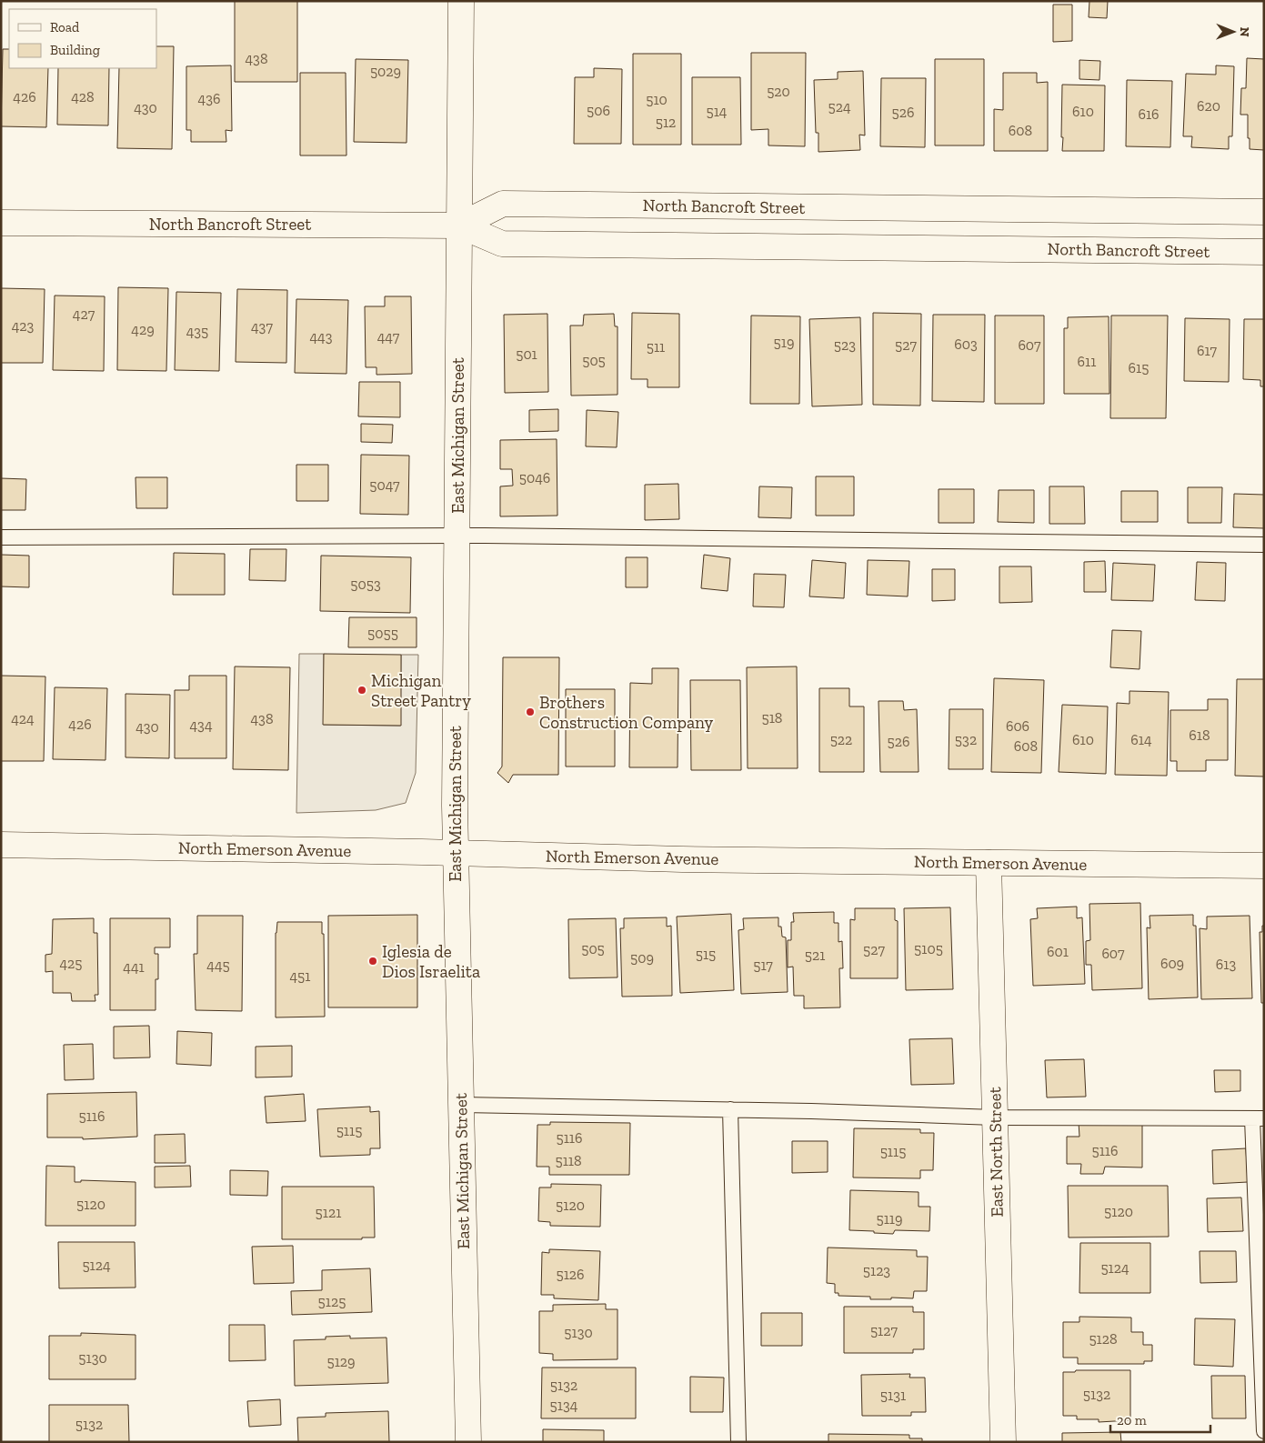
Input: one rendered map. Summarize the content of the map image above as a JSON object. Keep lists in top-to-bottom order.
{
  "streets": {
    "main road": [
      "North Bancroft Street",
      "East Michigan Street",
      "North Emerson Avenue",
      "East North Street"
    ]
  },
  "crossings": [
    ["North Bancroft Street", "East Michigan Street"],
    ["East Michigan Street", "North Emerson Avenue"],
    ["North Emerson Avenue", "East North Street"]
  ],
  "places": ["Michigan Street Pantry", "Brothers Construction Company", "Iglesia de Dios Israelita"],
  "house_numbers": [
    "438",
    "5029",
    "520",
    "426",
    "428",
    "436",
    "510",
    "620",
    "524",
    "430",
    "506",
    "514",
    "610",
    "526",
    "616",
    "512",
    "608",
    "427",
    "423",
    "437",
    "429",
    "435",
    "443",
    "447",
    "519",
    "603",
    "523",
    "527",
    "607",
    "511",
    "617",
    "501",
    "505",
    "611",
    "615",
    "5046",
    "5047",
    "5053",
    "5055",
    "518",
    "424",
    "438",
    "426",
    "434",
    "606",
    "430",
    "618",
    "522",
    "532",
    "610",
    "614",
    "526",
    "608",
    "505",
    "5105",
    "527",
    "601",
    "607",
    "515",
    "521",
    "509",
    "425",
    "609",
    "613",
    "445",
    "517",
    "441",
    "451",
    "5116",
    "5115",
    "5116",
    "5116",
    "5115",
    "5118",
    "5120",
    "5120",
    "5120",
    "5121",
    "5119",
    "5124",
    "5124",
    "5123",
    "5126",
    "5125",
    "5127",
    "5130",
    "5128",
    "5130",
    "5129",
    "5132",
    "5132",
    "5131",
    "5134",
    "5132"
  ],
  "legend": ["Road", "Building"],
  "scale_bar": "20 m",
  "north": "right"
}
